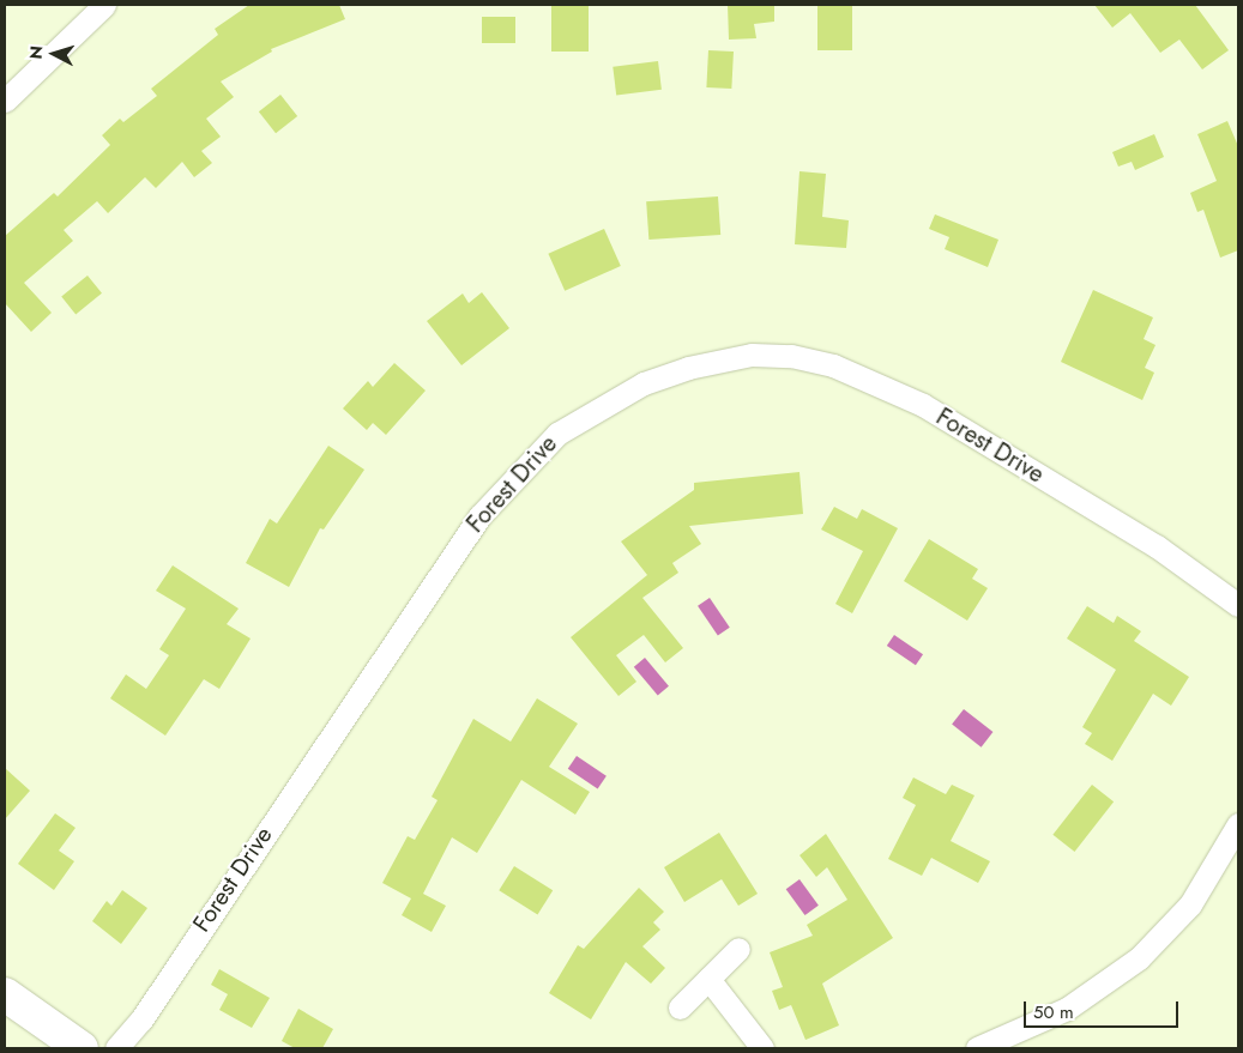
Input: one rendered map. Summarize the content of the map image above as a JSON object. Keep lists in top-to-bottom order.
{
  "streets": {
    "street": ["Forest Drive"]
  },
  "scale_bar": "50 m",
  "north": "left"
}
